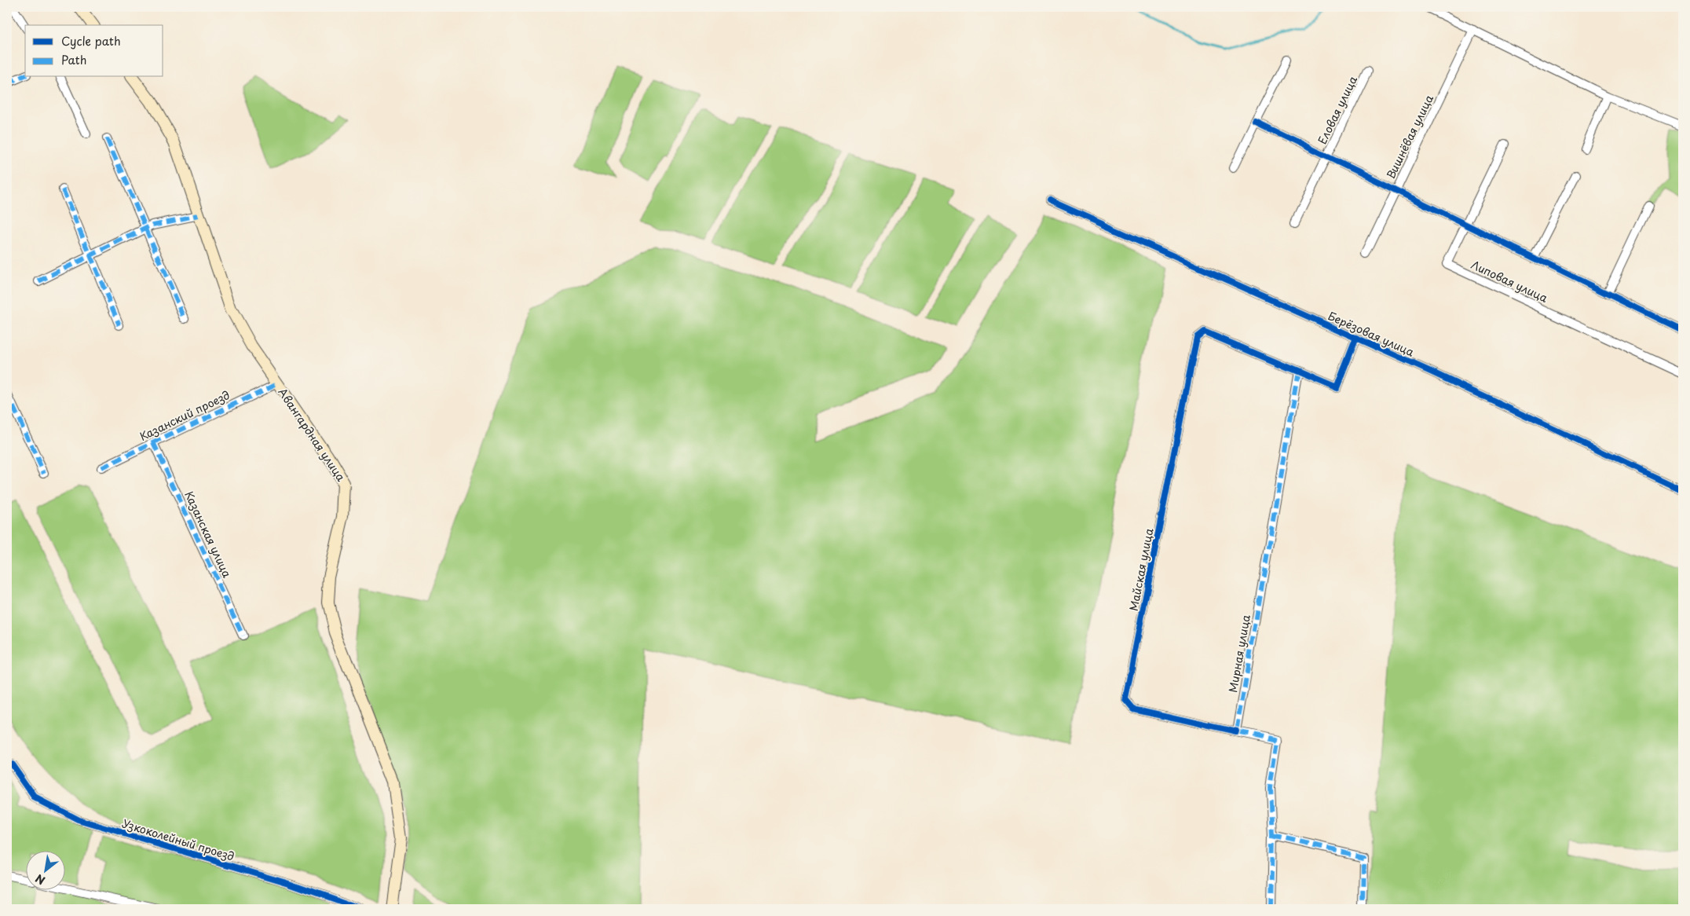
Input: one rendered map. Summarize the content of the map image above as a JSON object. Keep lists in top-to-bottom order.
{
  "streets": {
    "main road": ["Авангардная улица"],
    "street": [
      "Еловая улица",
      "Вишнёвая улица",
      "Липовая улица",
      "Берёзовая улица",
      "Казанский проезд",
      "Казанская улица",
      "Майская улица",
      "Мирная улица",
      "Узкоколейный проезд"
    ]
  },
  "crossings": [
    ["Казанский проезд", "Авангардная улица"],
    ["Казанский проезд", "Казанская улица"],
    ["Майская улица", "Мирная улица"]
  ],
  "legend": ["Cycle path", "Path"],
  "north": "bottom left"
}
